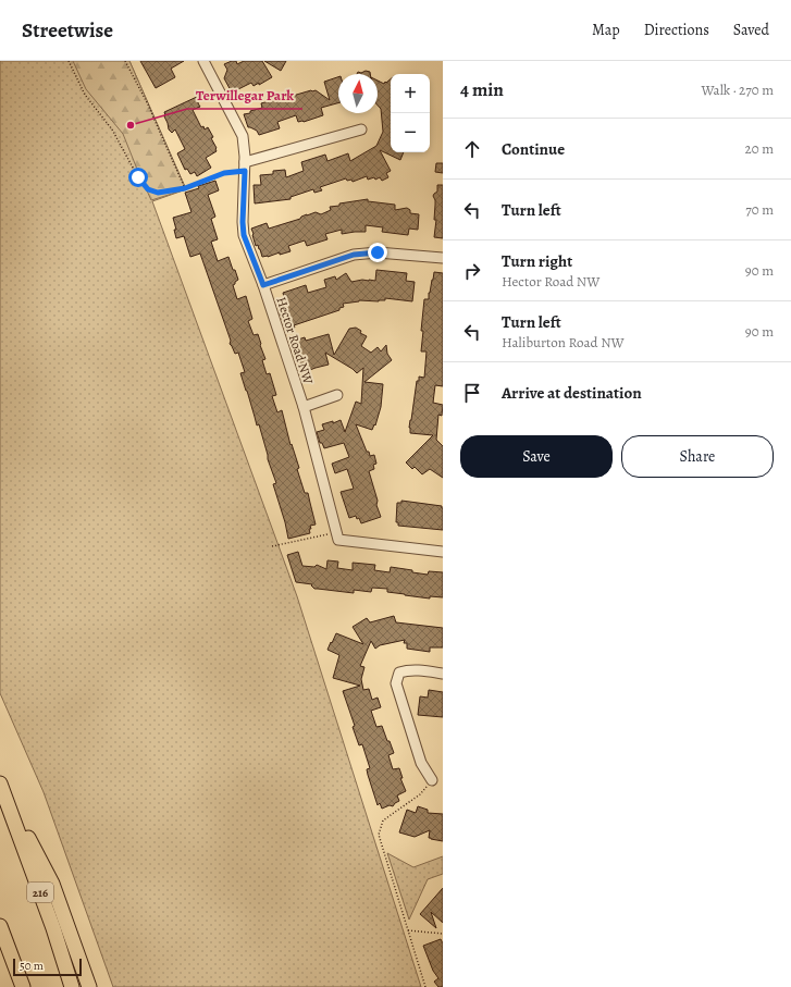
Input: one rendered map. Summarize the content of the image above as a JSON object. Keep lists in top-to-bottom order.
{
  "streets": {
    "highway": ["216"],
    "street": ["Hector Road NW"]
  },
  "places": ["Terwillegar Park"],
  "scale_bar": "50 m",
  "north": "top",
  "page": {
    "header": "Streetwise",
    "nav": ["Map", "Directions", "Saved"],
    "heading": ["4 min", "Walk · 270 m"],
    "map_buttons": ["+", "−"],
    "list": [
      ["Continue", "20 m"],
      ["Turn left", "70 m"],
      ["Turn right", "Hector Road NW", "90 m"],
      ["Turn left", "Haliburton Road NW", "90 m"],
      "Arrive at destination"
    ],
    "buttons": ["Save", "Share"],
    "scale": "50 m"
  }
}
